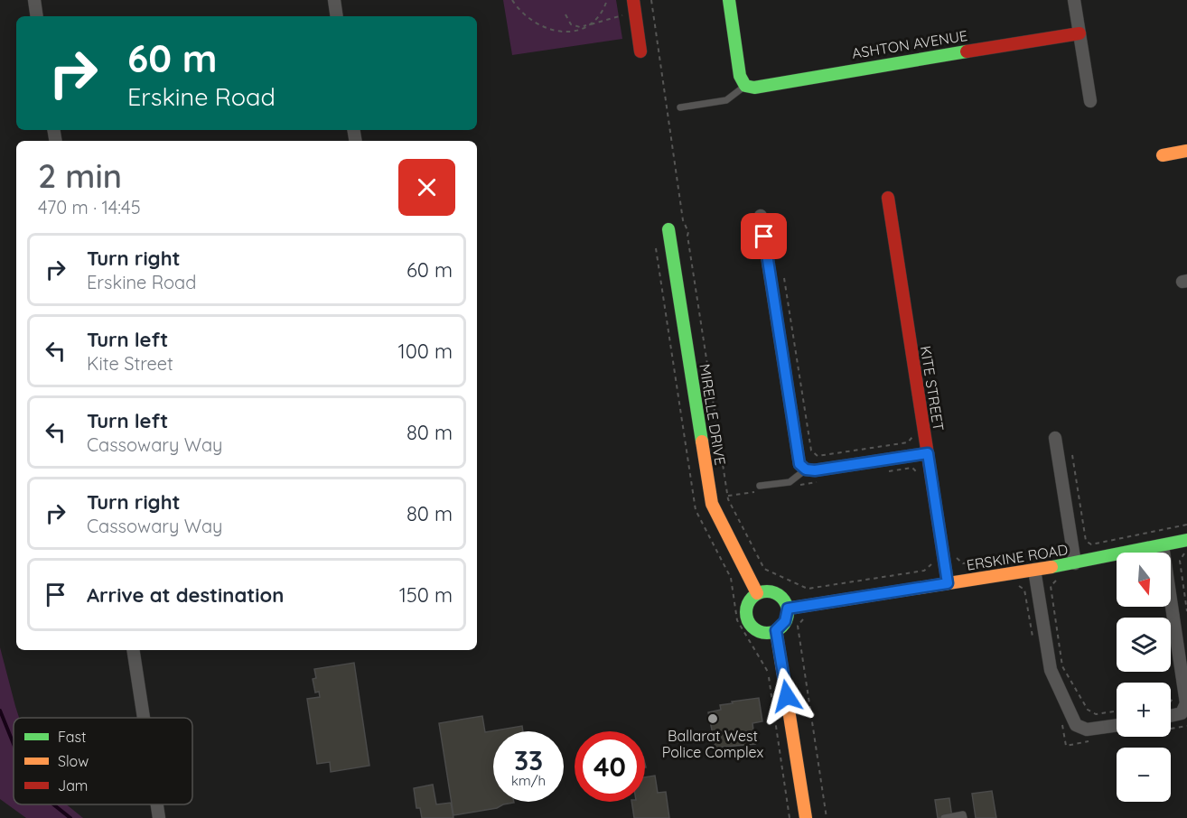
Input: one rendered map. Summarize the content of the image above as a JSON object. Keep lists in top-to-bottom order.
{
  "streets": {
    "street": [
      "ASHTON AVENUE",
      "KITE STREET",
      "MIRELLE DRIVE",
      "ERSKINE ROAD"
    ]
  },
  "crossings": [
    ["KITE STREET", "ERSKINE ROAD"],
    ["MIRELLE DRIVE", "ERSKINE ROAD"]
  ],
  "places": ["Ballarat West Police Complex"],
  "legend": ["Fast", "Slow", "Jam"],
  "north": "bottom",
  "page": {
    "turn": ["60 m", "Erskine Road"],
    "heading": ["2 min", "470 m · 14:45"],
    "list": [
      {
        "name": "Turn right",
        "note": "Erskine Road",
        "value": "60 m"
      },
      {
        "name": "Turn left",
        "note": "Kite Street",
        "value": "100 m"
      },
      {
        "name": "Turn left",
        "note": "Cassowary Way",
        "value": "80 m"
      },
      {
        "name": "Turn right",
        "note": "Cassowary Way",
        "value": "80 m"
      },
      {
        "name": "Arrive at destination",
        "value": "150 m"
      }
    ],
    "map_buttons": ["+", "−"],
    "speed": "33 km/h",
    "limit": "40"
  }
}
